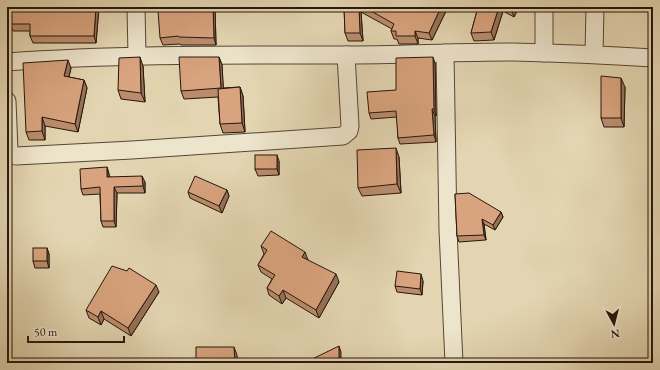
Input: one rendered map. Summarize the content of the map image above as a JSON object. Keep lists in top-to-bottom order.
{
  "scale_bar": "50 m",
  "north": "bottom"
}
